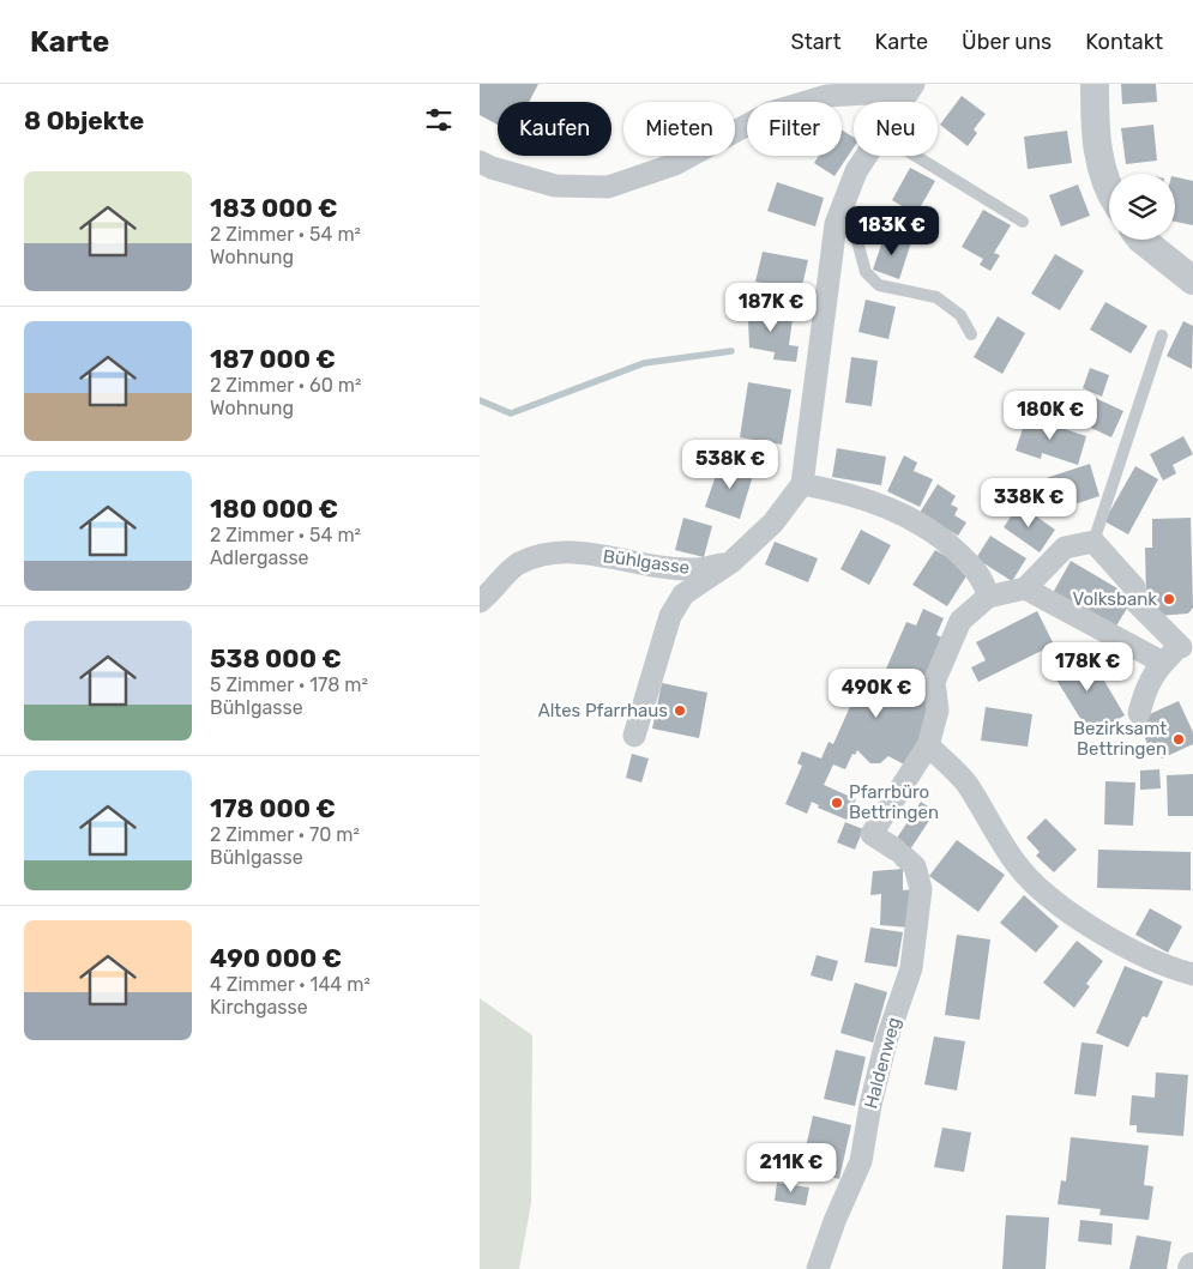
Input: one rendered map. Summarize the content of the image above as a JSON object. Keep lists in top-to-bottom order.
{
  "streets": {
    "street": ["Bühlgasse", "Haldenweg"]
  },
  "places": [
    "Volksbank",
    "Altes Pfarrhaus",
    "Bezirksamt Bettringen",
    "Pfarrbüro Bettringen"
  ],
  "page": {
    "header": "Karte",
    "nav": [
      "Start",
      "Karte",
      "Über uns",
      "Kontakt"
    ],
    "heading": "8 Objekte",
    "chip": [
      "Kaufen",
      "Mieten",
      "Filter",
      "Neu"
    ],
    "list": [
      {
        "name": "183 000 €",
        "note": "2 Zimmer · 54 m² · Wohnung"
      },
      {
        "name": "187 000 €",
        "note": "2 Zimmer · 60 m² · Wohnung"
      },
      {
        "name": "180 000 €",
        "note": "2 Zimmer · 54 m² · Adlergasse"
      },
      {
        "name": "538 000 €",
        "note": "5 Zimmer · 178 m² · Bühlgasse"
      },
      {
        "name": "178 000 €",
        "note": "2 Zimmer · 70 m² · Bühlgasse"
      },
      {
        "name": "490 000 €",
        "note": "4 Zimmer · 144 m² · Kirchgasse"
      }
    ],
    "price": [
      "183K €",
      "187K €",
      "180K €",
      "538K €",
      "338K €",
      "178K €",
      "490K €",
      "211K €"
    ]
  }
}
